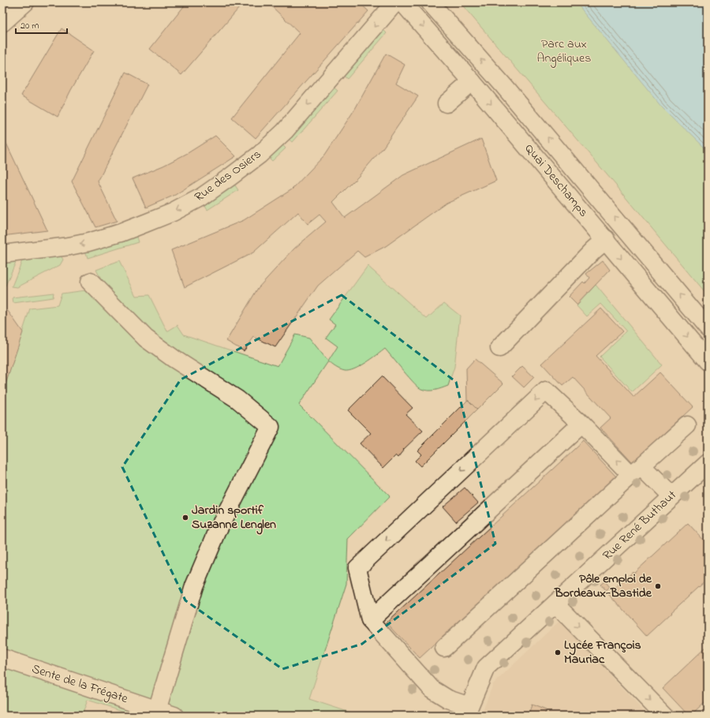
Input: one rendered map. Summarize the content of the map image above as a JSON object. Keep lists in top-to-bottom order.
{
  "streets": {
    "street": [
      "Rue des Osiers",
      "Quai Deschamps",
      "Rue René Buthaut",
      "Sente de la Frégate"
    ]
  },
  "one_way": ["Rue des Osiers"],
  "parks": ["Parc aux Angéliques"],
  "places": ["Jardin sportif Suzanne Lenglen", "Pôle emploi de Bordeaux-Bastide", "Lycée François Mauriac"],
  "scale_bar": "20 m"
}
